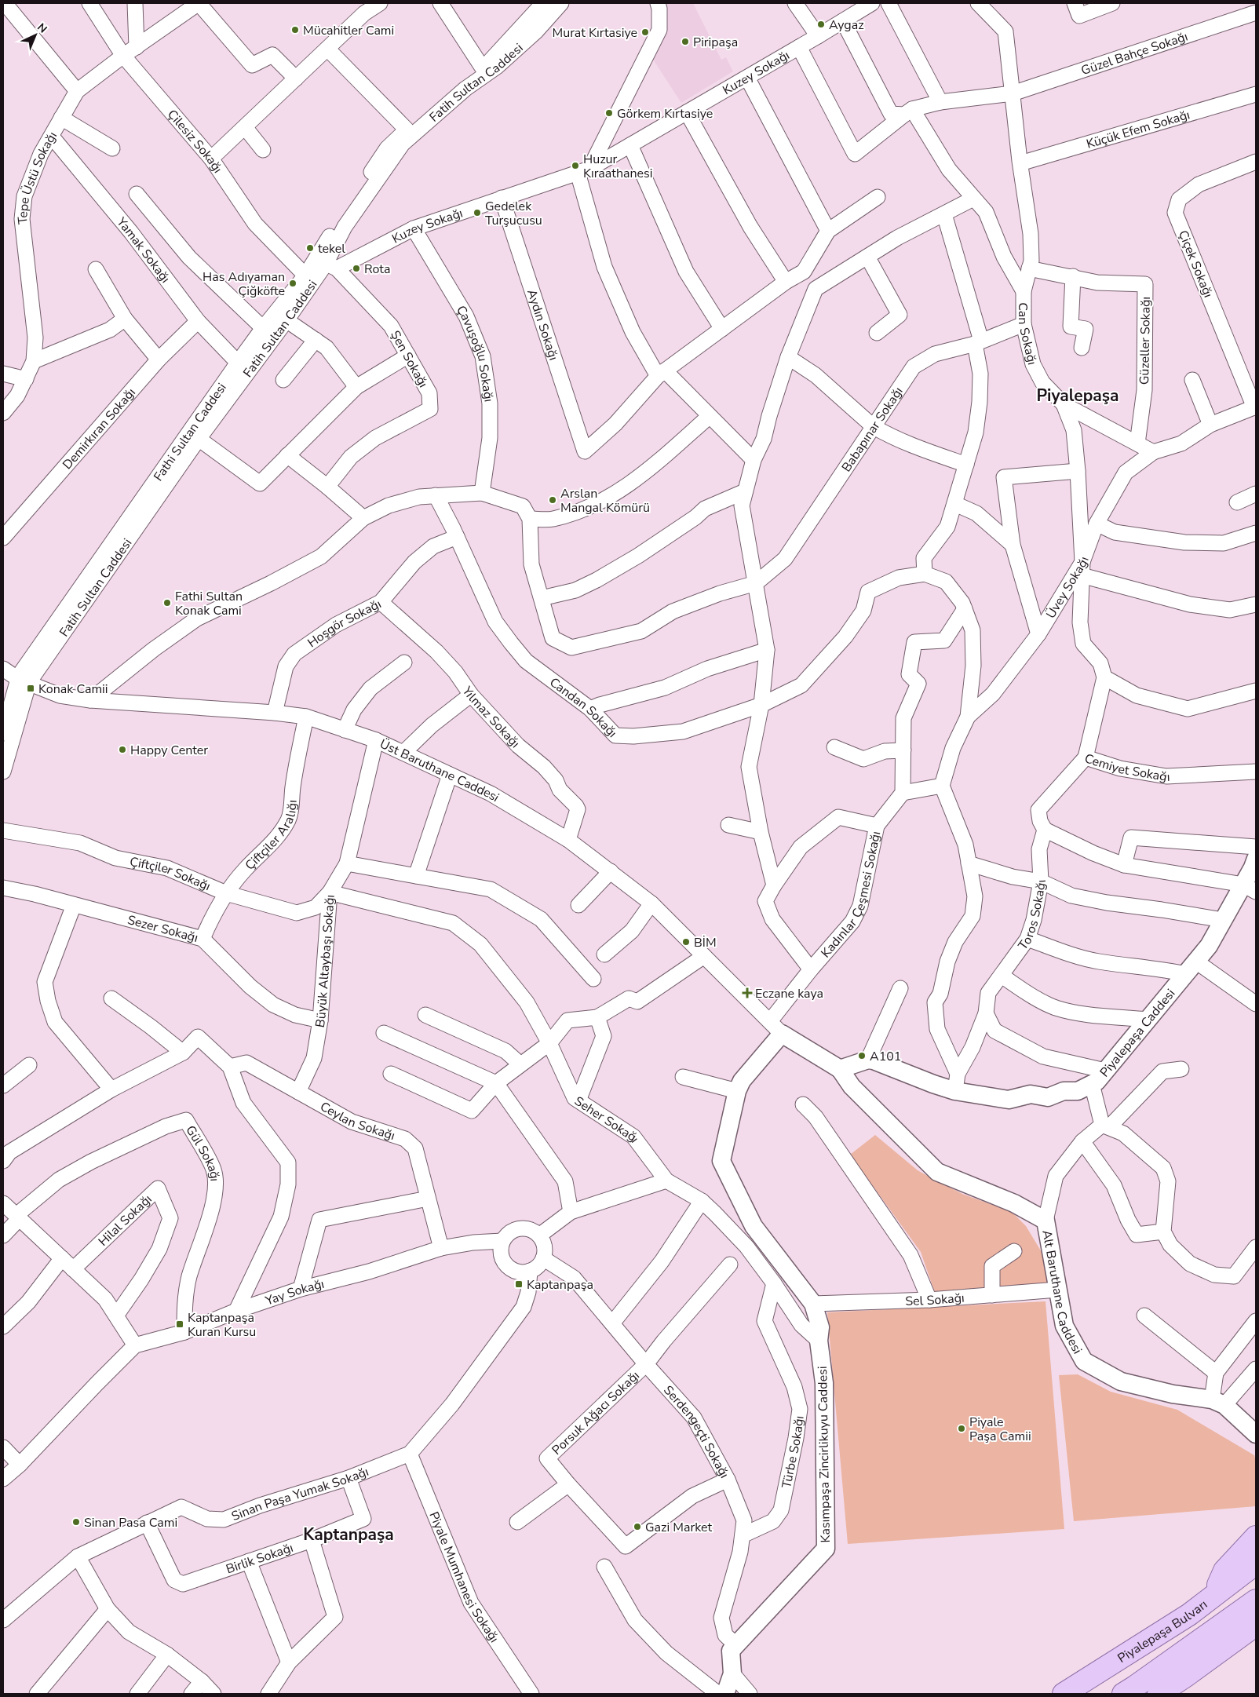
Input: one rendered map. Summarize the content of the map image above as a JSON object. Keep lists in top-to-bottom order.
{
  "streets": {
    "main road": ["Piyalepaşa Bulvarı"],
    "street": [
      "Güzel Bahçe Sokağı",
      "Kuzey Sokağı",
      "Fatih Sultan Caddesi",
      "Küçük Efem Sokağı",
      "Çilesiz Sokağı",
      "Tepe Üstü Sokağı",
      "Yamak Sokağı",
      "Çiçek Sokağı",
      "Aydın Sokağı",
      "Can Sokağı",
      "Güzeller Sokağı",
      "Çavuşoğlu Sokağı",
      "Şen Sokağı",
      "Demirkıran Sokağı",
      "Babapınar Sokağı",
      "Fathi Sultan Caddesi",
      "Üvey Sokağı",
      "Hoşgör Sokağı",
      "Candan Sokağı",
      "Yılmaz Sokağı",
      "Cemiyet Sokağı",
      "Üst Baruthane Caddesi",
      "Çiftçiler Aralığı",
      "Çiftçiler Sokağı",
      "Kadınlar Çeşmesi Sokağı",
      "Toros Sokağı",
      "Sezer Sokağı",
      "Büyük Altaybaşı Sokağı",
      "Piyalepaşa Caddesi",
      "Seher Sokağı",
      "Ceylan Sokağı",
      "Gül Sokağı",
      "Hilal Sokağı",
      "Alt Baruthane Caddesi",
      "Yay Sokağı",
      "Sel Sokağı",
      "Porsuk Ağacı Sokağı",
      "Serdengeçti Sokağı",
      "Türbe Sokağı",
      "Kasımpaşa Zincirlikuyu Caddesi",
      "Sinan Paşa Yumak Sokağı",
      "Birlik Sokağı",
      "Piyale Mumhanesi Sokağı"
    ]
  },
  "crossings": [
    ["Güzel Bahçe Sokağı", "Can Sokağı"],
    ["Kuzey Sokağı", "Fatih Sultan Caddesi"],
    ["Kuzey Sokağı", "Aydın Sokağı"],
    ["Kuzey Sokağı", "Çavuşoğlu Sokağı"],
    ["Kuzey Sokağı", "Şen Sokağı"],
    ["Kuzey Sokağı", "Fathi Sultan Caddesi"],
    ["Fatih Sultan Caddesi", "Şen Sokağı"],
    ["Fatih Sultan Caddesi", "Fathi Sultan Caddesi"],
    ["Fatih Sultan Caddesi", "Üst Baruthane Caddesi"],
    ["Küçük Efem Sokağı", "Can Sokağı"],
    ["Çilesiz Sokağı", "Tepe Üstü Sokağı"],
    ["Çilesiz Sokağı", "Fathi Sultan Caddesi"],
    ["Tepe Üstü Sokağı", "Yamak Sokağı"],
    ["Yamak Sokağı", "Demirkıran Sokağı"],
    ["Yamak Sokağı", "Fathi Sultan Caddesi"],
    ["Can Sokağı", "Güzeller Sokağı"],
    ["Can Sokağı", "Babapınar Sokağı"],
    ["Can Sokağı", "Üvey Sokağı"],
    ["Şen Sokağı", "Fathi Sultan Caddesi"],
    ["Fathi Sultan Caddesi", "Üst Baruthane Caddesi"],
    ["Hoşgör Sokağı", "Candan Sokağı"],
    ["Hoşgör Sokağı", "Yılmaz Sokağı"],
    ["Hoşgör Sokağı", "Üst Baruthane Caddesi"],
    ["Yılmaz Sokağı", "Üst Baruthane Caddesi"],
    ["Üst Baruthane Caddesi", "Çiftçiler Aralığı"],
    ["Üst Baruthane Caddesi", "Kadınlar Çeşmesi Sokağı"],
    ["Üst Baruthane Caddesi", "Büyük Altaybaşı Sokağı"],
    ["Üst Baruthane Caddesi", "Kasımpaşa Zincirlikuyu Caddesi"],
    ["Çiftçiler Aralığı", "Çiftçiler Sokağı"],
    ["Çiftçiler Aralığı", "Sezer Sokağı"],
    ["Çiftçiler Sokağı", "Büyük Altaybaşı Sokağı"],
    ["Çiftçiler Sokağı", "Seher Sokağı"],
    ["Kadınlar Çeşmesi Sokağı", "Kasımpaşa Zincirlikuyu Caddesi"],
    ["Toros Sokağı", "Piyalepaşa Caddesi"],
    ["Sezer Sokağı", "Büyük Altaybaşı Sokağı"],
    ["Büyük Altaybaşı Sokağı", "Seher Sokağı"],
    ["Büyük Altaybaşı Sokağı", "Ceylan Sokağı"],
    ["Seher Sokağı", "Türbe Sokağı"],
    ["Seher Sokağı", "Kasımpaşa Zincirlikuyu Caddesi"],
    ["Ceylan Sokağı", "Yay Sokağı"],
    ["Gül Sokağı", "Yay Sokağı"],
    ["Alt Baruthane Caddesi", "Sel Sokağı"],
    ["Yay Sokağı", "Serdengeçti Sokağı"],
    ["Yay Sokağı", "Sinan Paşa Yumak Sokağı"],
    ["Sel Sokağı", "Kasımpaşa Zincirlikuyu Caddesi"],
    ["Porsuk Ağacı Sokağı", "Serdengeçti Sokağı"],
    ["Serdengeçti Sokağı", "Türbe Sokağı"],
    ["Serdengeçti Sokağı", "Kasımpaşa Zincirlikuyu Caddesi"],
    ["Serdengeçti Sokağı", "Sinan Paşa Yumak Sokağı"],
    ["Sinan Paşa Yumak Sokağı", "Birlik Sokağı"],
    ["Sinan Paşa Yumak Sokağı", "Piyale Mumhanesi Sokağı"]
  ],
  "districts": ["Piyalepaşa", "Kaptanpaşa"],
  "places": {
    "other": [
      "Aygaz",
      "Mücahitler Cami",
      "Murat Kırtasiye",
      "Piripaşa",
      "Görkem Kırtasiye",
      "Huzur Kıraathanesi",
      "Gedelek Turşucusu",
      "tekel",
      "Rota",
      "Has Adıyaman Çiğköfte",
      "Arslan Mangal Kömürü",
      "Fathi Sultan Konak Cami",
      "Happy Center",
      "BİM",
      "A101",
      "Piyale Paşa Camii",
      "Sinan Pasa Cami",
      "Gazi Market"
    ],
    "transit": ["Konak Camii", "Kaptanpaşa", "Kaptanpaşa Kuran Kursu"],
    "health": ["Eczane kaya"]
  },
  "north": "top right"
}
